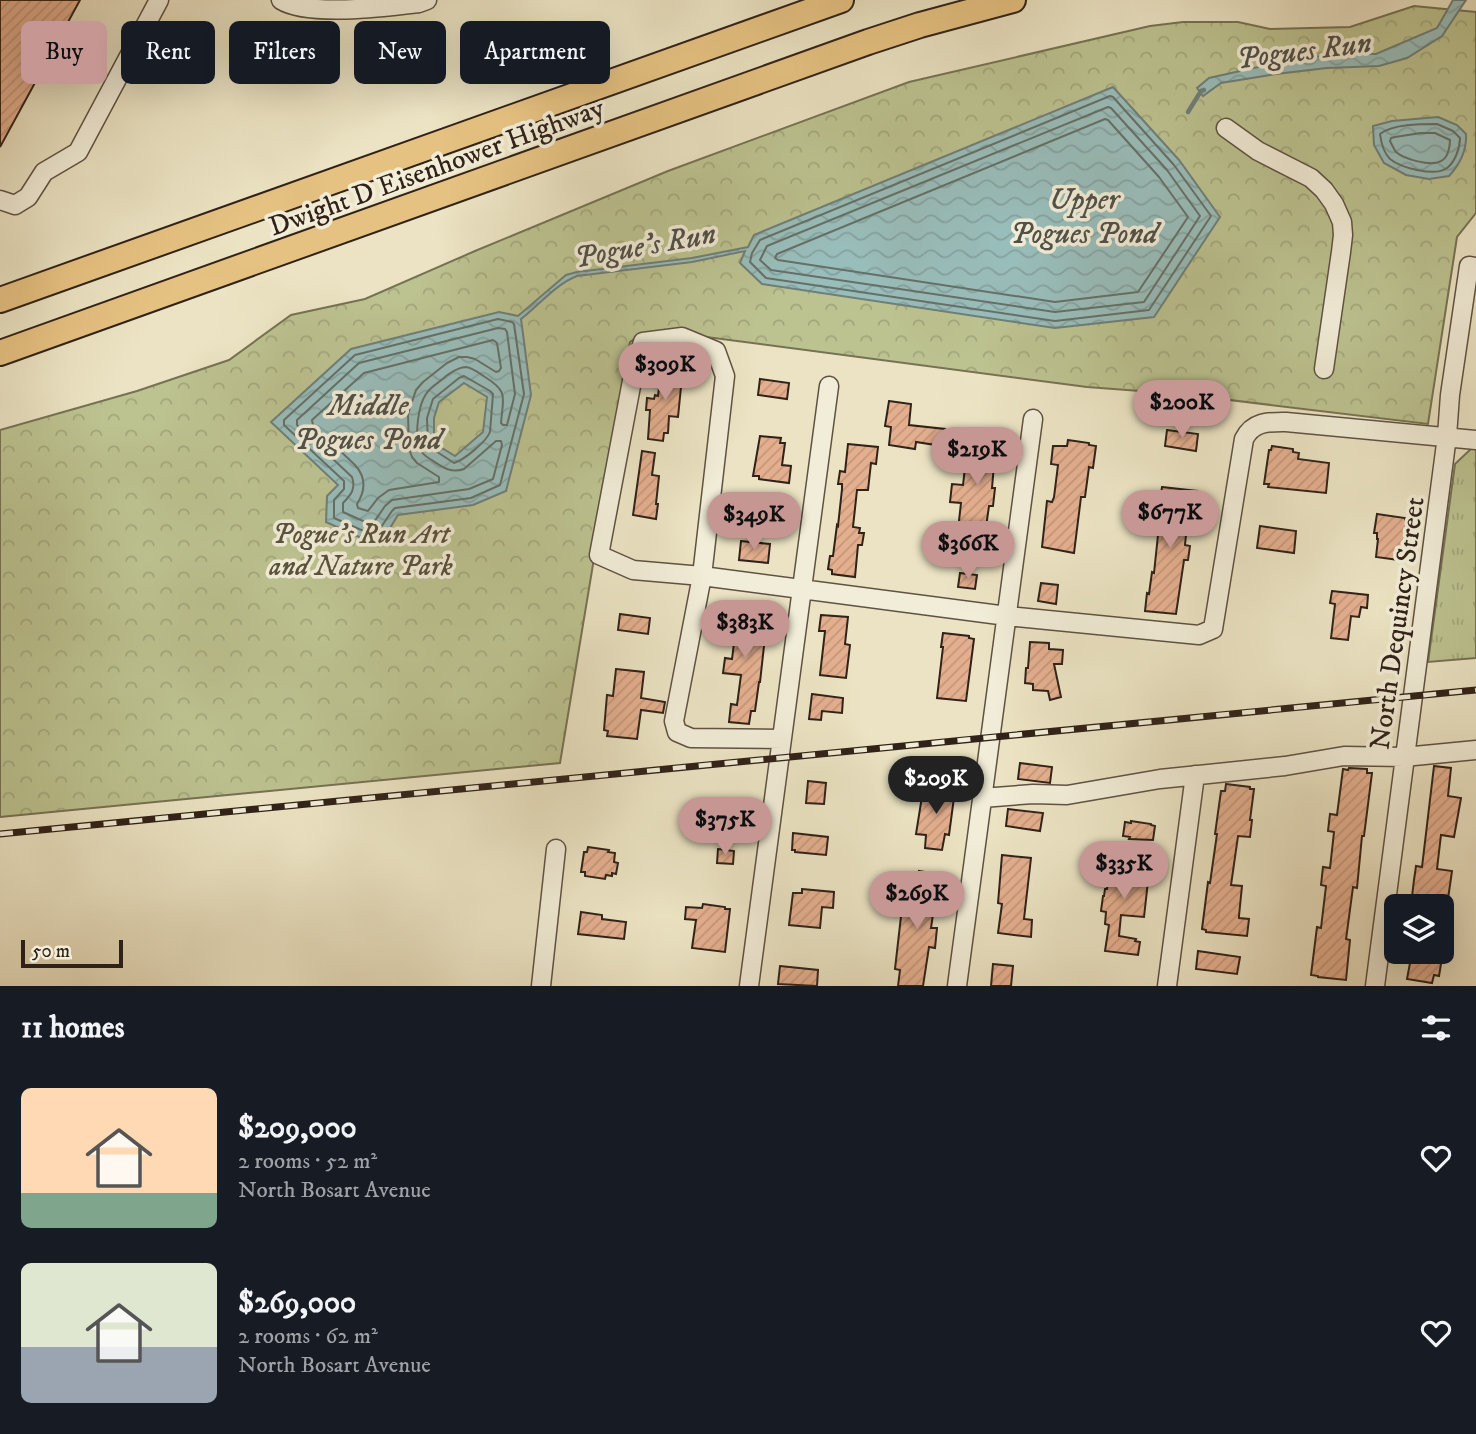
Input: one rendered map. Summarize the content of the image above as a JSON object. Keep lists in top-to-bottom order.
{
  "streets": {
    "highway": ["Dwight D Eisenhower Highway"],
    "street": ["North Dequincy Street"]
  },
  "water": [
    "Pogues Run",
    "Upper Pogues Pond",
    "Pogue's Run",
    "Middle Pogues Pond"
  ],
  "parks": ["Pogue's Run Art and Nature Park"],
  "scale_bar": "50 m",
  "page": {
    "chip": [
      "Buy",
      "Rent",
      "Filters",
      "New",
      "Apartment"
    ],
    "price": [
      "$309K",
      "$200K",
      "$219K",
      "$677K",
      "$349K",
      "$366K",
      "$383K",
      "$209K",
      "$375K",
      "$335K",
      "$269K"
    ],
    "scale": "50 m",
    "heading": "11 homes",
    "list": [
      {
        "name": "$209,000",
        "note": "2 rooms · 52 m² · North Bosart Avenue"
      },
      {
        "name": "$269,000",
        "note": "2 rooms · 62 m² · North Bosart Avenue"
      }
    ]
  }
}
